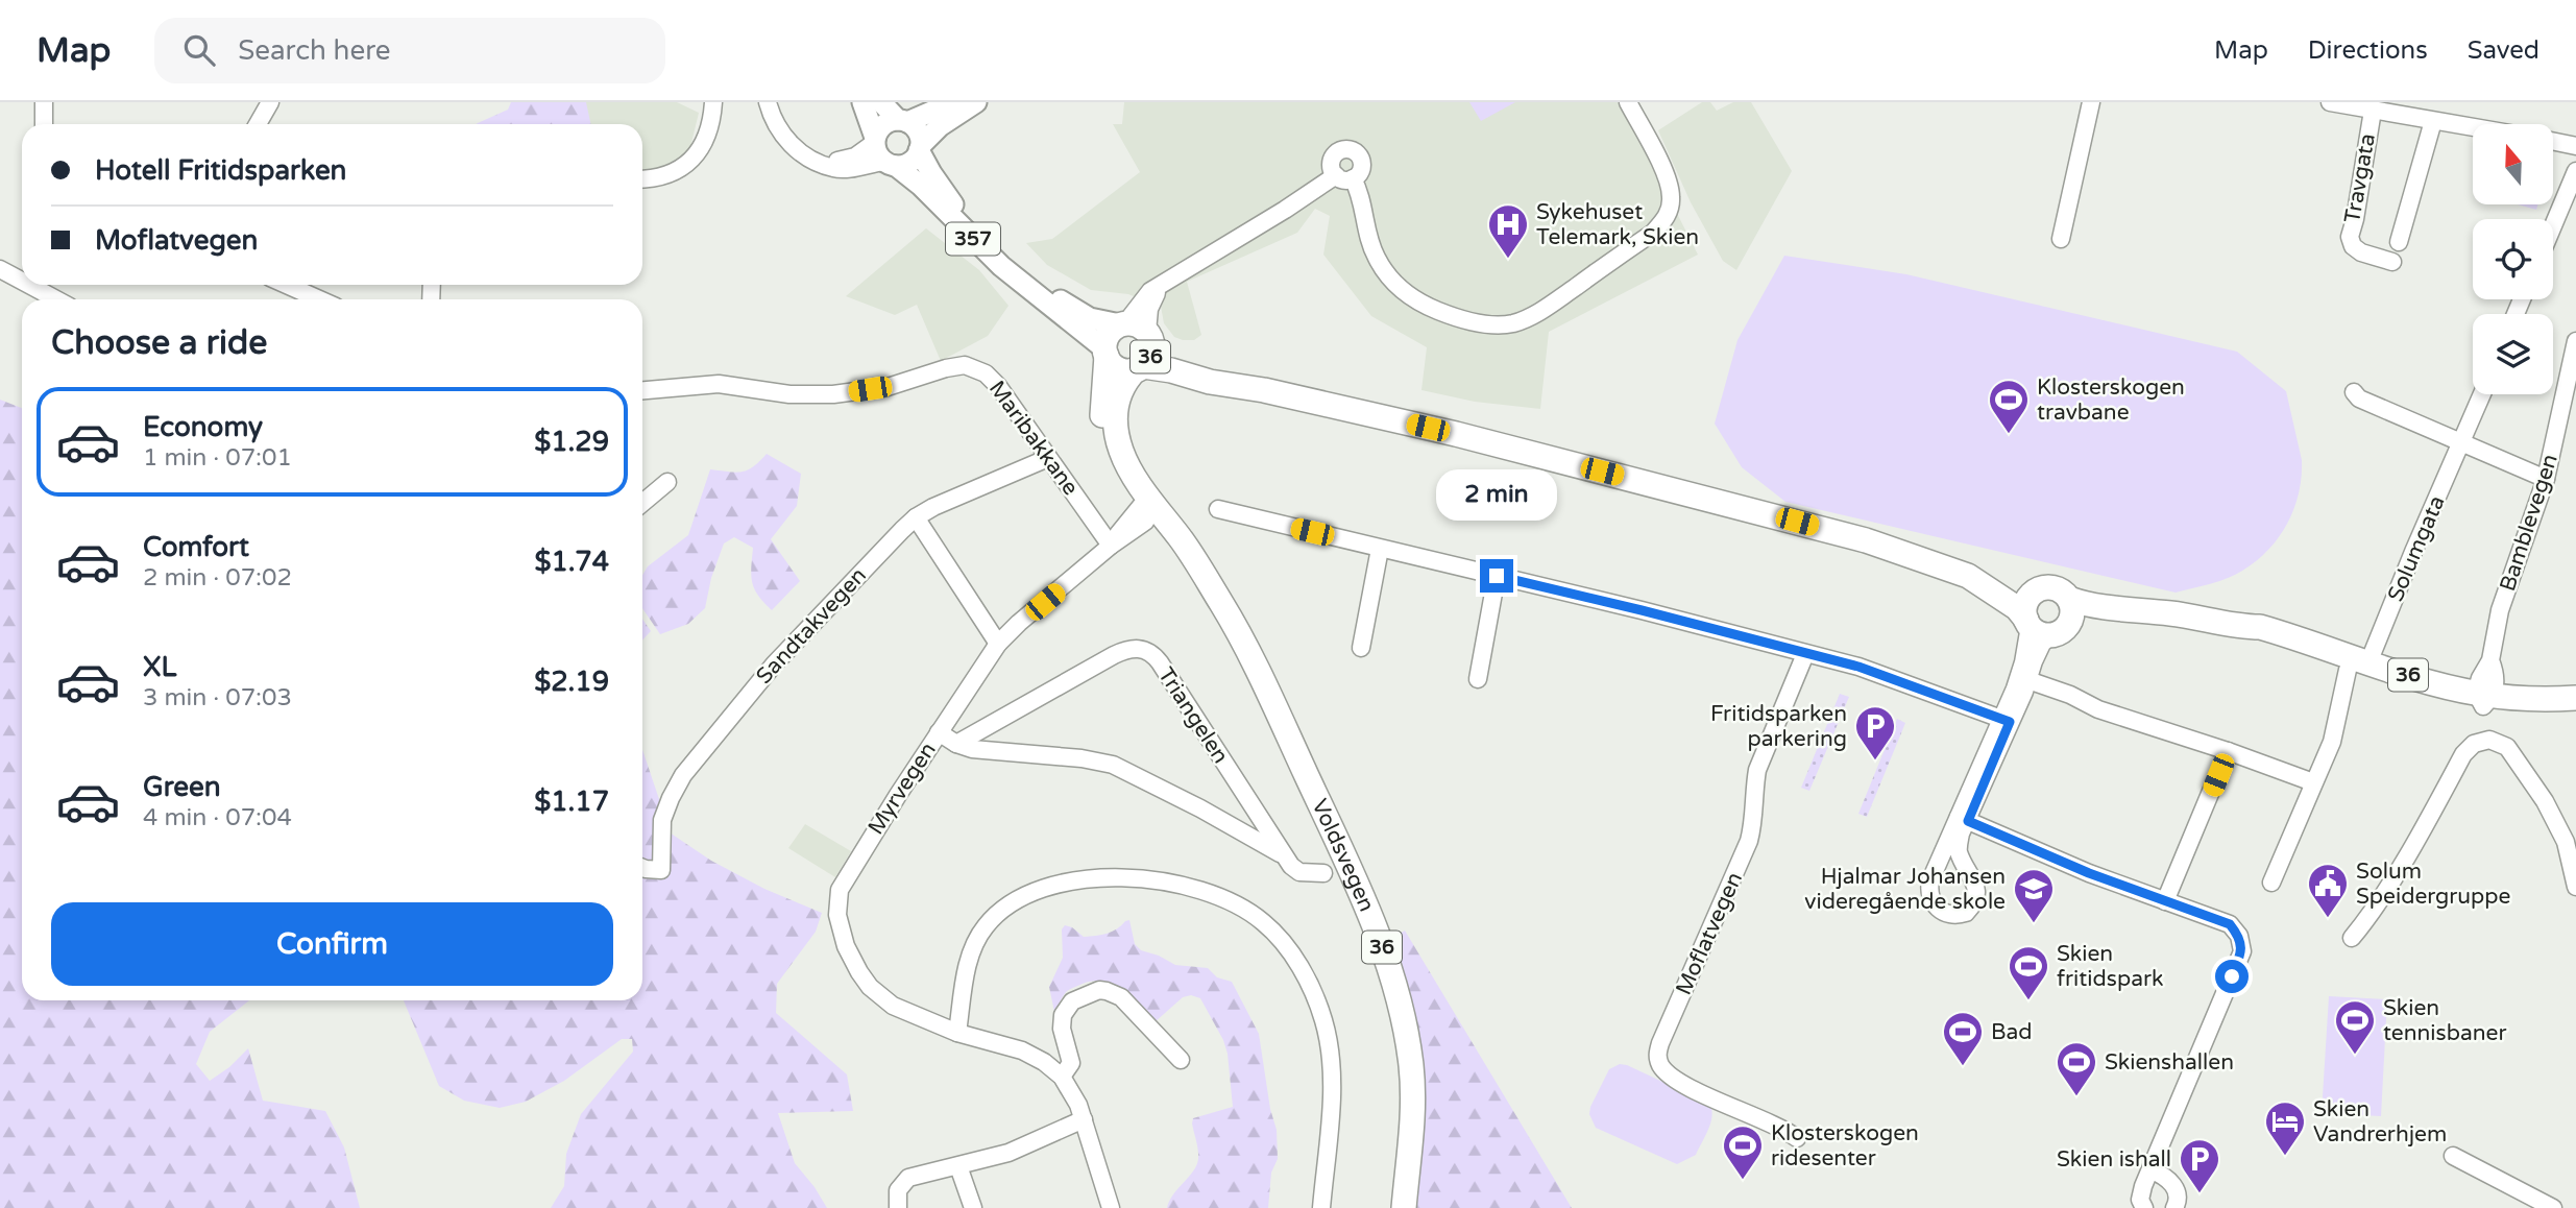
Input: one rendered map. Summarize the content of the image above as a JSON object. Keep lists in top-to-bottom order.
{
  "streets": {
    "highway": ["36", "Voldsvegen"],
    "main road": ["357"],
    "street": [
      "Travgata",
      "Maribakkane",
      "Bamblevegen",
      "Solumgata",
      "Sandtakvegen",
      "Triangelen",
      "Myrvegen",
      "Moflatvegen"
    ]
  },
  "crossings": [
    ["357", "36"],
    ["357", "Voldsvegen"],
    ["36", "Bamblevegen"],
    ["36", "Voldsvegen"],
    ["Maribakkane", "Sandtakvegen"],
    ["Maribakkane", "Myrvegen"],
    ["Triangelen", "Myrvegen"],
    ["Myrvegen", "Voldsvegen"]
  ],
  "places": {
    "hospital": ["Sykehuset Telemark, Skien"],
    "sports": [
      "Klosterskogen travbane",
      "Skien fritidspark",
      "Skien tennisbaner",
      "Bad",
      "Skienshallen",
      "Klosterskogen ridesenter"
    ],
    "parking": ["Fritidsparken parkering", "Skien ishall"],
    "public building": ["Solum Speidergruppe"],
    "school or university": ["Hjalmar Johansen videregående skole"],
    "hotel": ["Skien Vandrerhjem"]
  },
  "north": "top",
  "page": {
    "header": "Map",
    "search": "Search here",
    "nav": ["Map", "Directions", "Saved"],
    "banner": ["Hotell Fritidsparken", "Moflatvegen"],
    "heading": "Choose a ride",
    "list": [
      {
        "name": "Economy",
        "note": "1 min · 07:01",
        "value": "$1.29"
      },
      {
        "name": "Comfort",
        "note": "2 min · 07:02",
        "value": "$1.74"
      },
      {
        "name": "XL",
        "note": "3 min · 07:03",
        "value": "$2.19"
      },
      {
        "name": "Green",
        "note": "4 min · 07:04",
        "value": "$1.17"
      }
    ],
    "bubble": "2 min",
    "buttons": "Confirm"
  }
}
